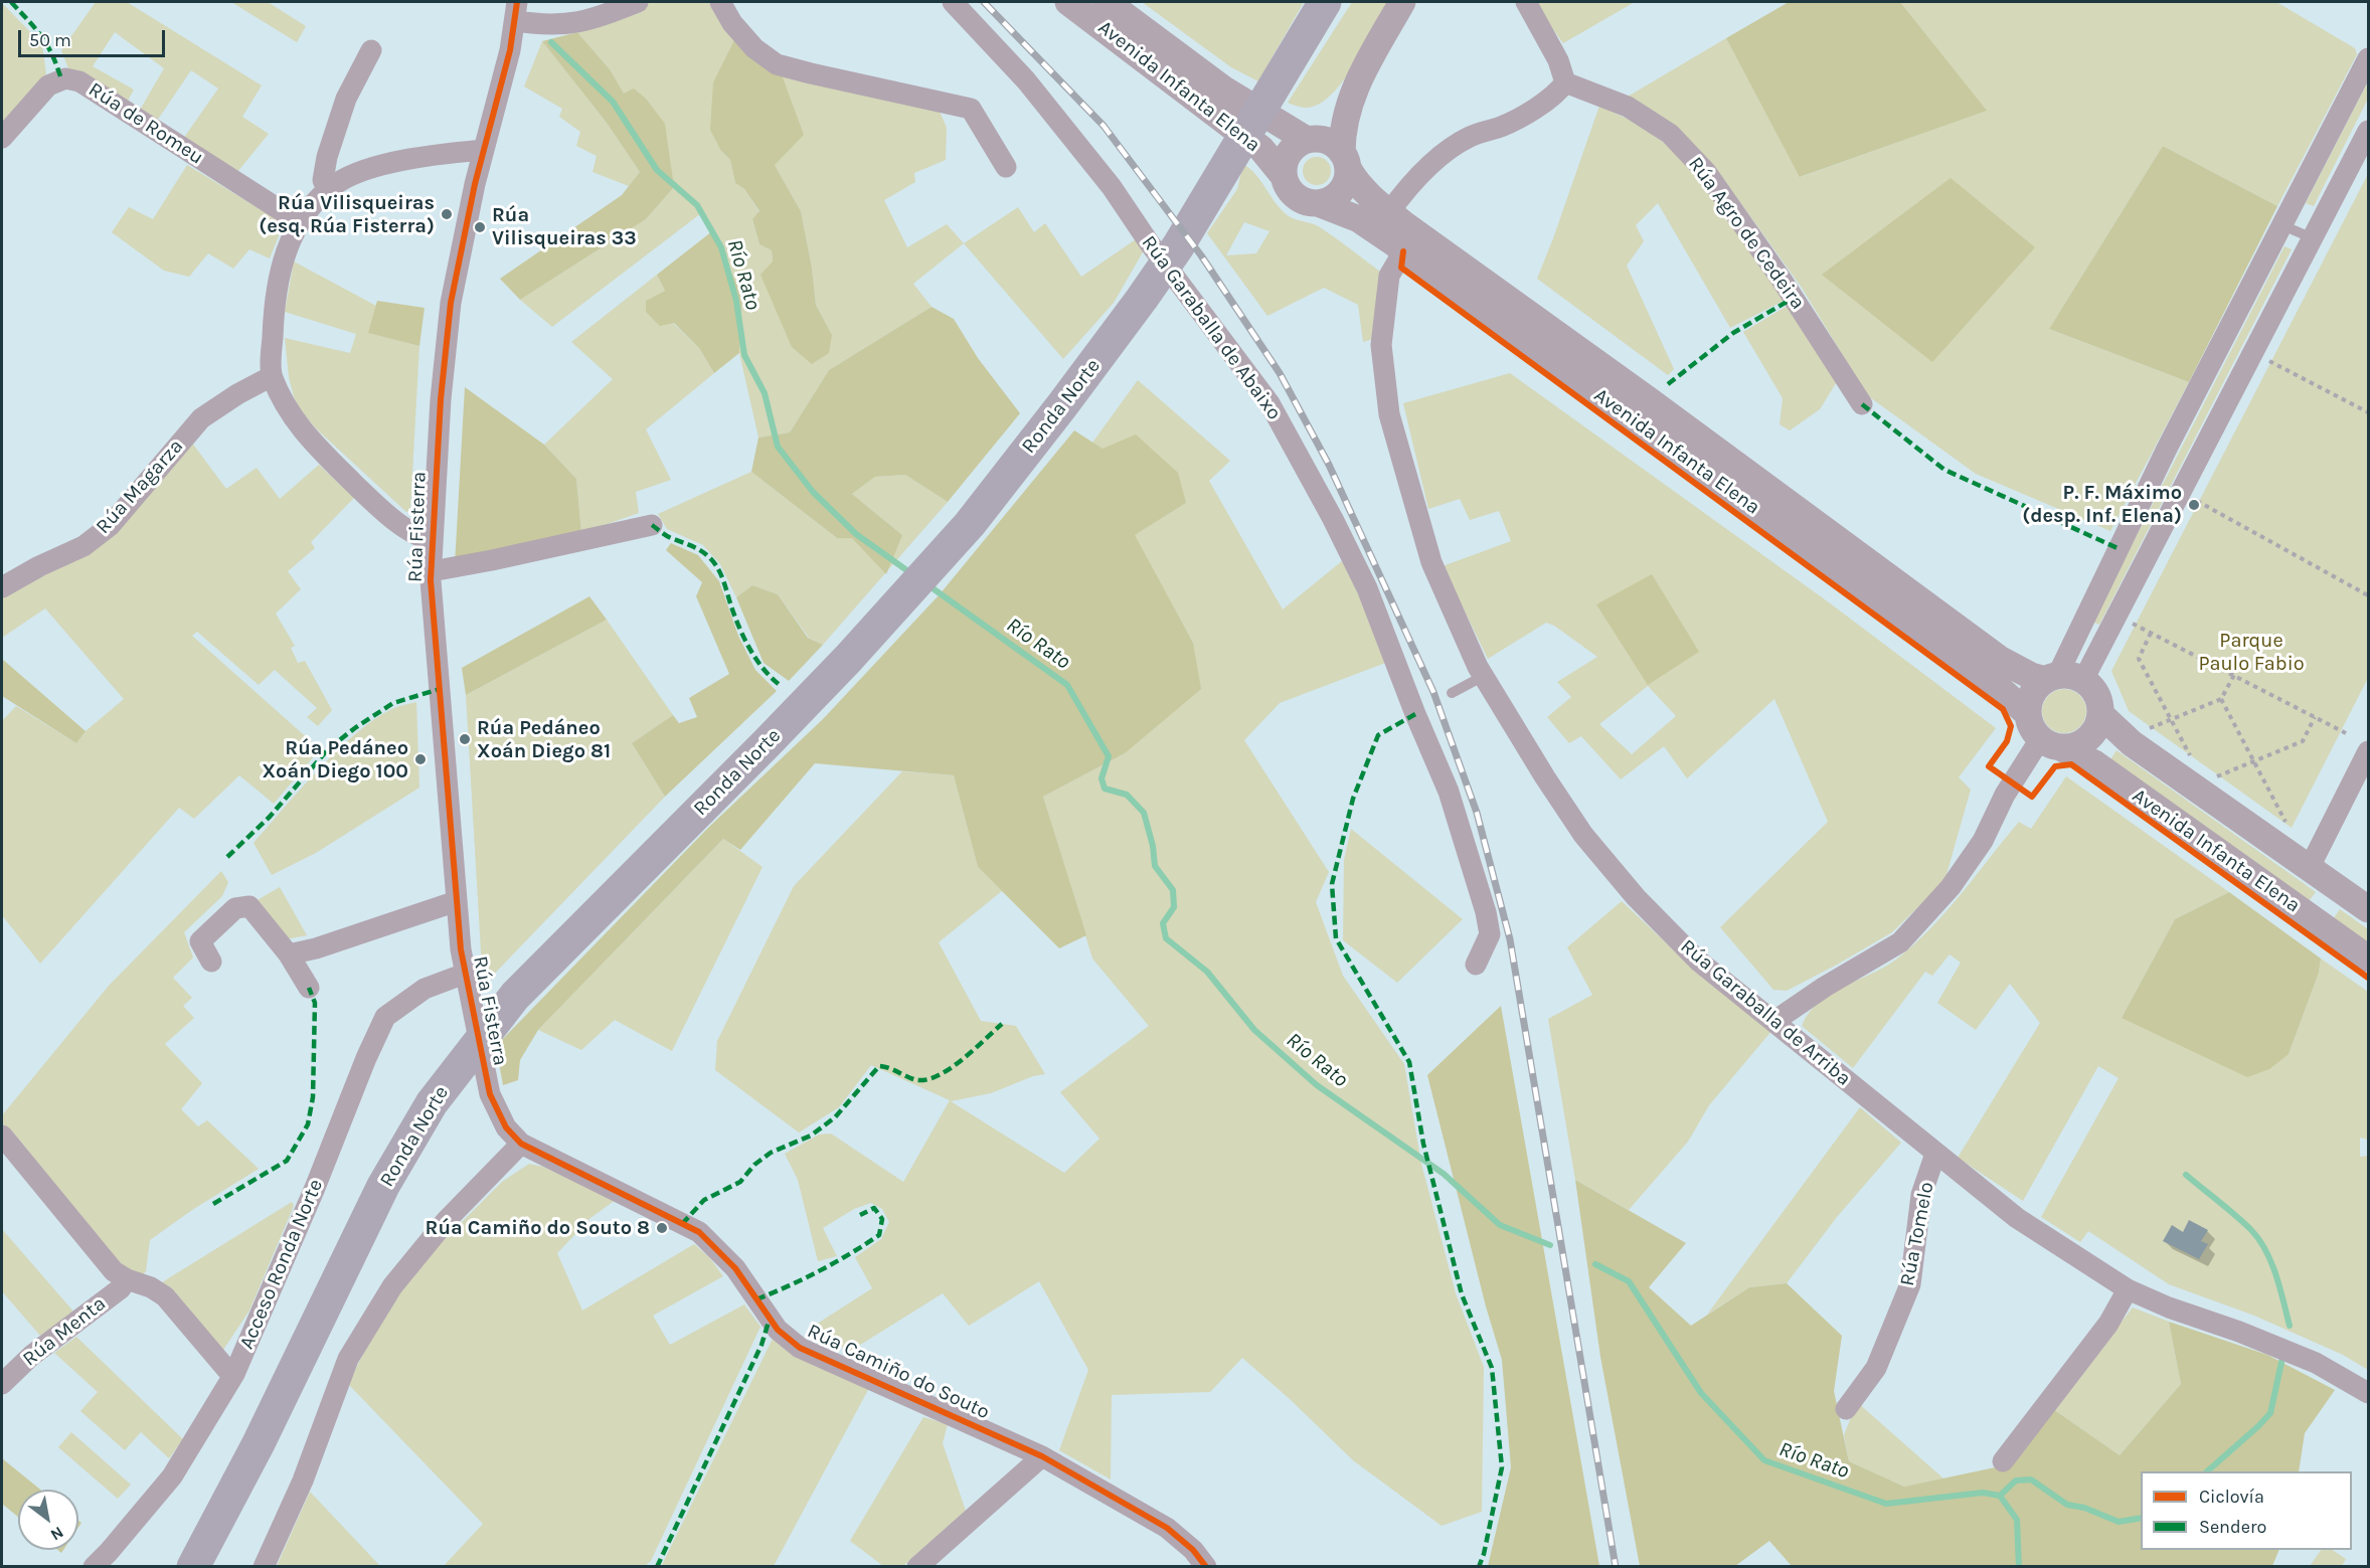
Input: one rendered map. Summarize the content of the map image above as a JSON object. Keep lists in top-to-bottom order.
{
  "streets": {
    "highway": ["Ronda Norte"],
    "street": [
      "Avenida Infanta Elena",
      "Rúa de Romeu",
      "Rúa Agro de Cedeira",
      "Rúa Garaballa de Abaixo",
      "Rúa Magarza",
      "Rúa Fisterra",
      "Rúa Garaballa de Arriba",
      "Rúa Tomelo",
      "Acceso Ronda Norte",
      "Rúa Menta",
      "Rúa Camiño do Souto"
    ]
  },
  "crossings": [
    ["Avenida Infanta Elena", "Rúa Garaballa de Arriba"],
    ["Rúa Fisterra", "Acceso Ronda Norte"],
    ["Rúa Fisterra", "Rúa Camiño do Souto"],
    ["Rúa Garaballa de Arriba", "Rúa Tomelo"]
  ],
  "water": ["Río Rato"],
  "parks": ["Parque Paulo Fabio"],
  "places": [
    "Rúa Vilisqueiras (esq. Rúa Fisterra)",
    "Rúa Vilisqueiras 33",
    "P. F. Máximo (desp. Inf. Elena)",
    "Rúa Pedáneo Xoán Diego 81",
    "Rúa Pedáneo Xoán Diego 100",
    "Rúa Camiño do Souto 8"
  ],
  "legend": ["Ciclovía", "Sendero"],
  "scale_bar": "50 m",
  "north": "bottom right"
}
